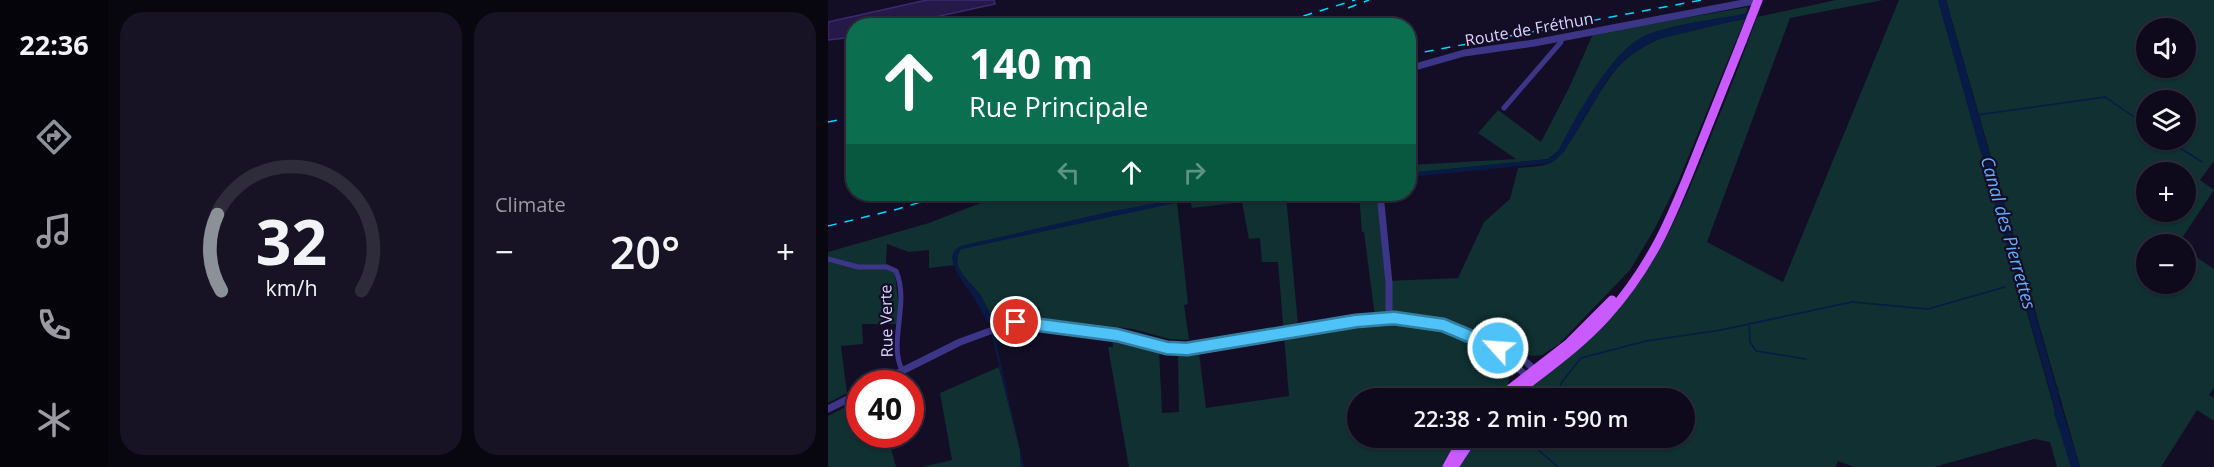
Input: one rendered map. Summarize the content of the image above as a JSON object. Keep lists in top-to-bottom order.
{
  "streets": {
    "street": ["Route de Fréthun", "Rue Verte"]
  },
  "water": ["Canal des Pierrettes"],
  "page": {
    "tabs": "22:36",
    "tile": "Climate",
    "map_buttons": ["+", "−"],
    "turn": ["140 m", "Rue Principale"],
    "heat": ["−", "20°", "+"],
    "limit": "40",
    "trip": "22:38 · 2 min · 590 m",
    "gauge": ["32", "km/h"]
  }
}
